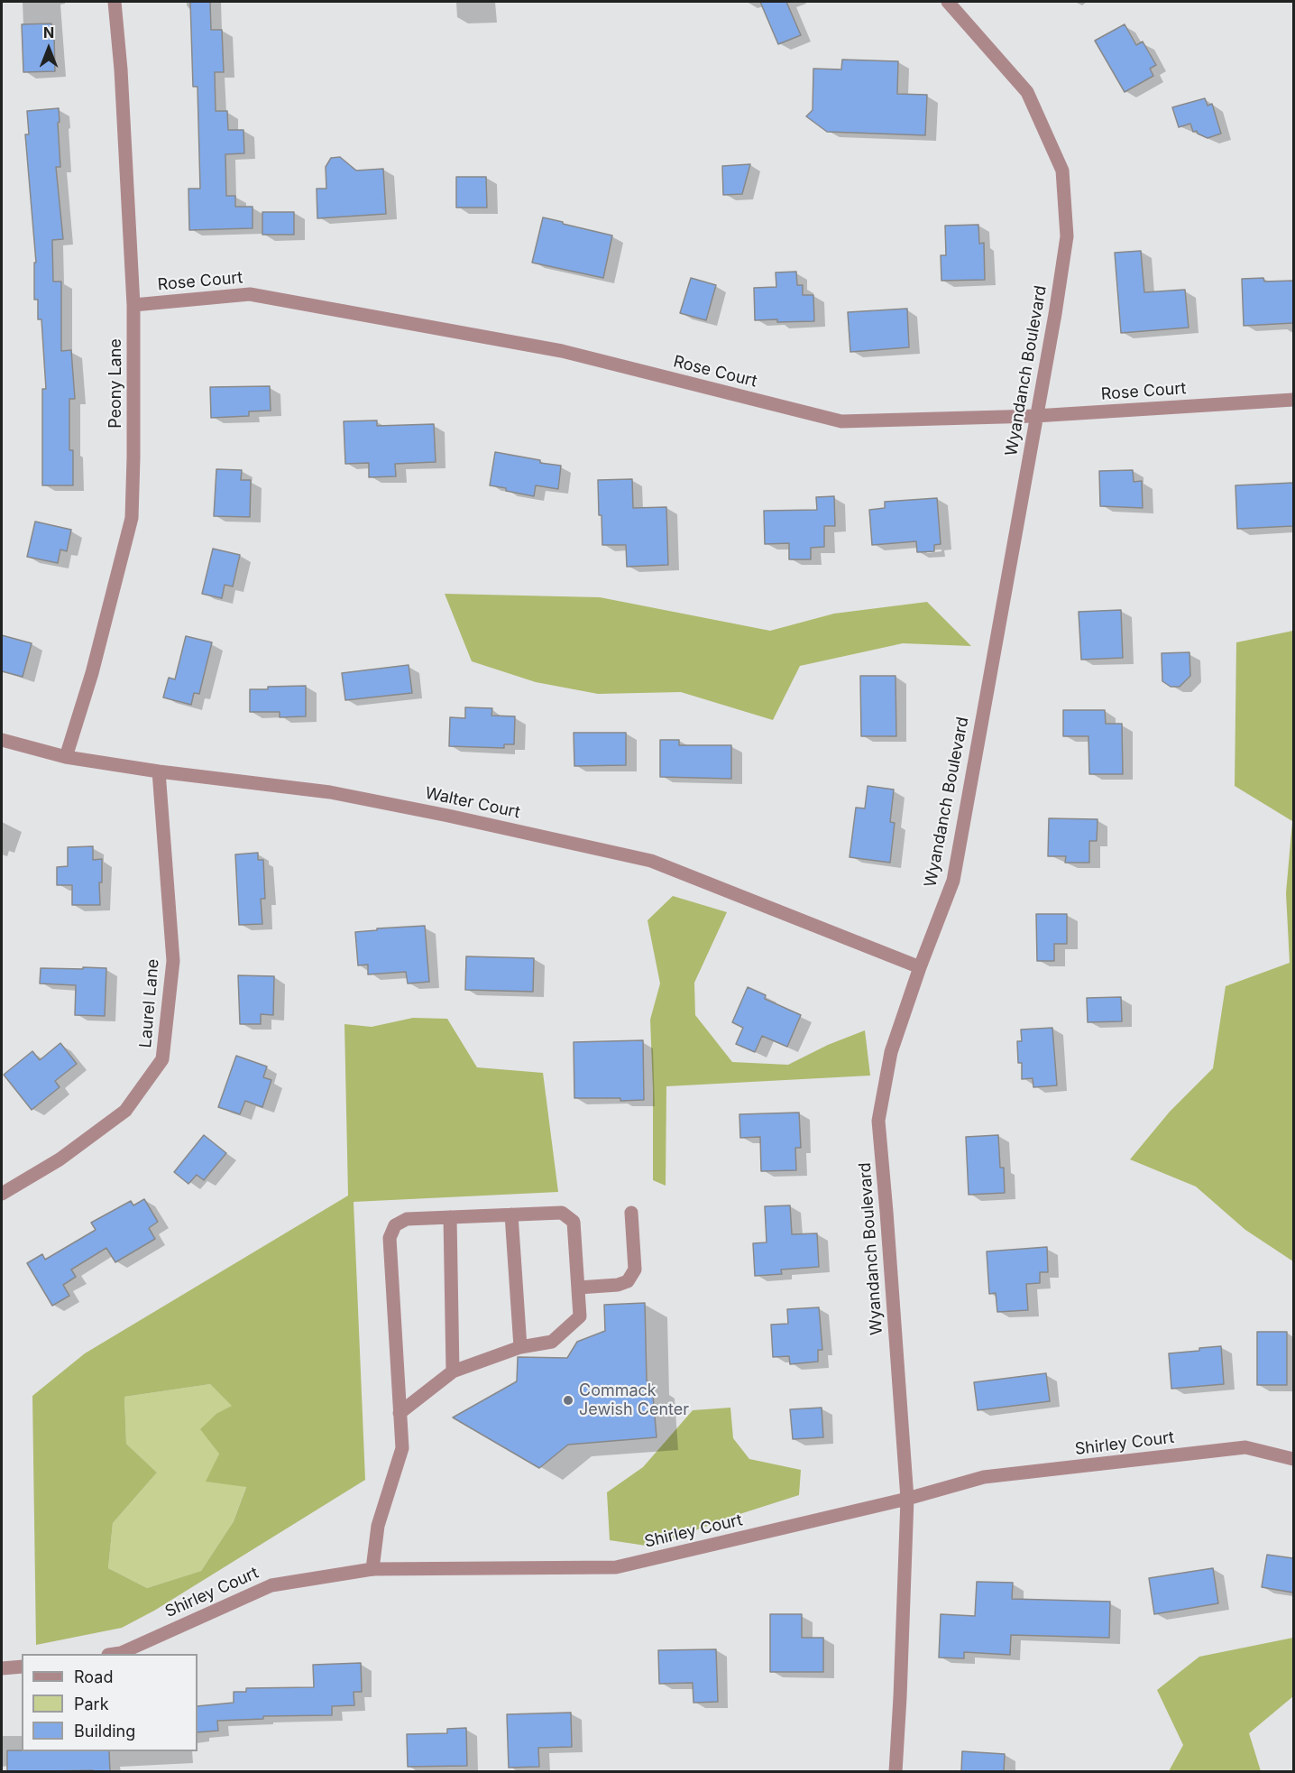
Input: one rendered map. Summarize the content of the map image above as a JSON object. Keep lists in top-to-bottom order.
{
  "streets": {
    "street": [
      "Rose Court",
      "Wyandanch Boulevard",
      "Peony Lane",
      "Walter Court",
      "Laurel Lane",
      "Shirley Court"
    ]
  },
  "crossings": [
    ["Rose Court", "Wyandanch Boulevard"],
    ["Rose Court", "Peony Lane"],
    ["Wyandanch Boulevard", "Walter Court"],
    ["Wyandanch Boulevard", "Shirley Court"],
    ["Peony Lane", "Walter Court"],
    ["Walter Court", "Laurel Lane"]
  ],
  "places": ["Commack Jewish Center"],
  "legend": ["Road", "Park", "Building"],
  "north": "top"
}
